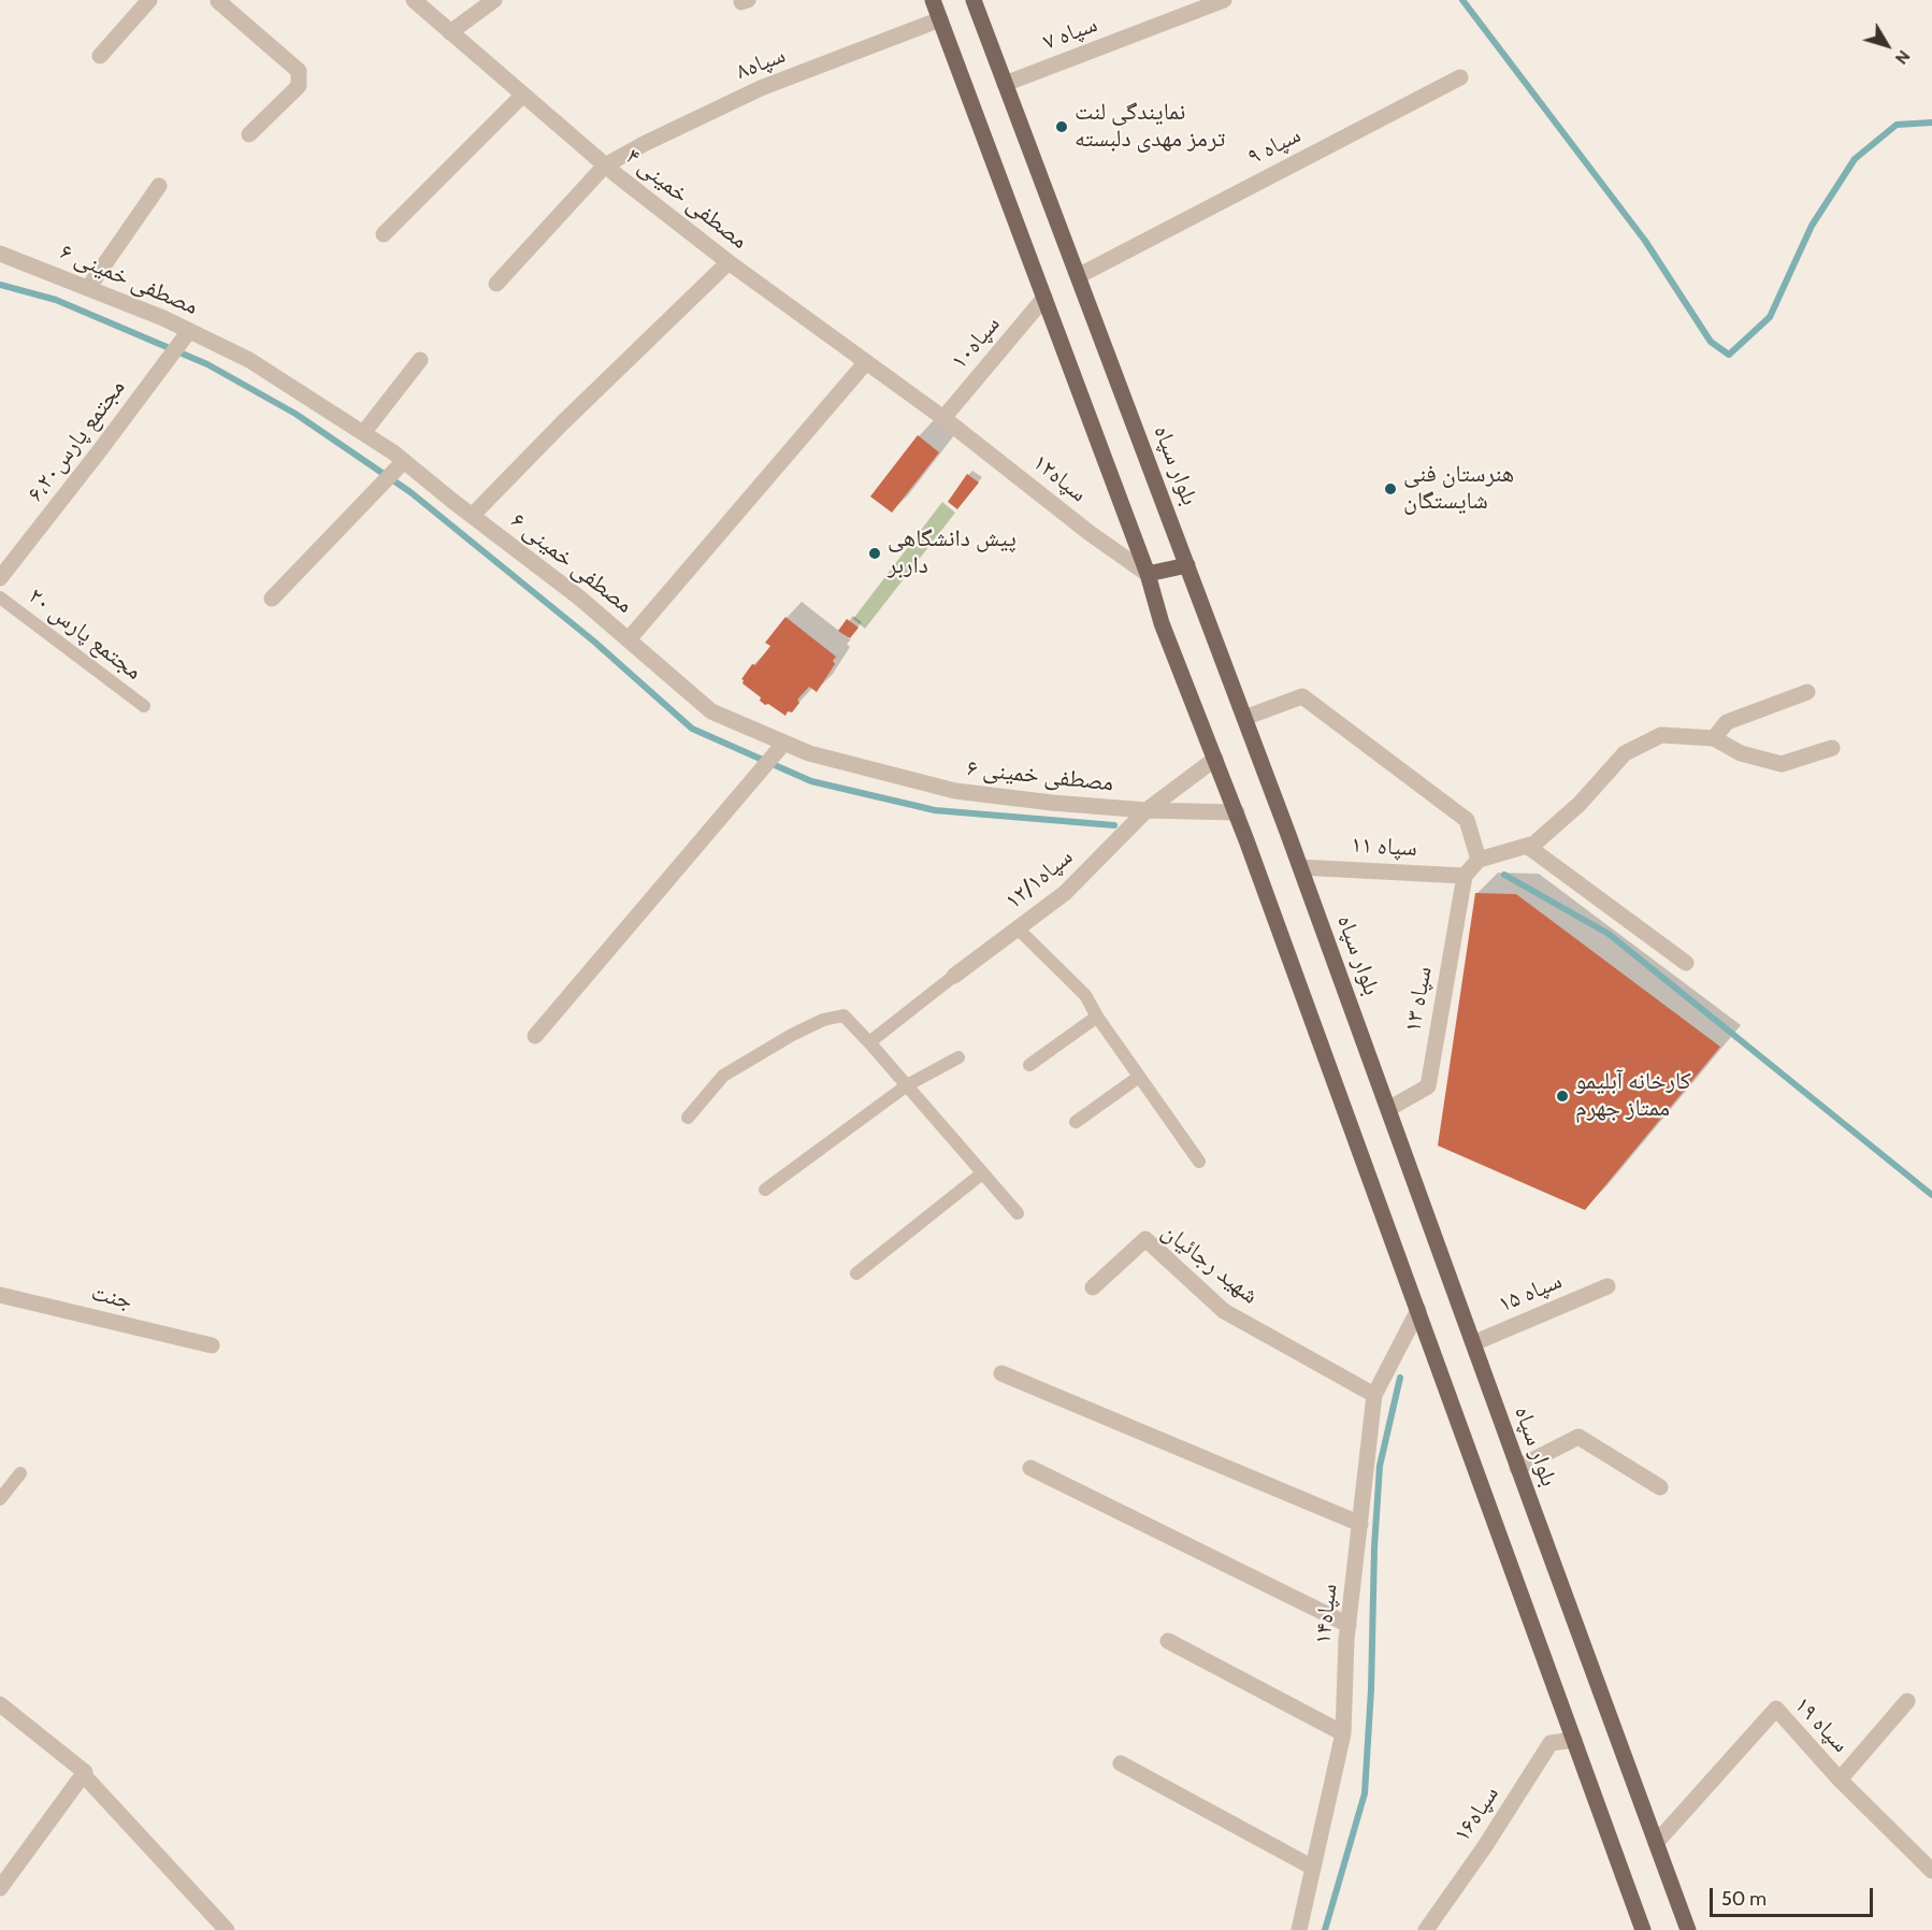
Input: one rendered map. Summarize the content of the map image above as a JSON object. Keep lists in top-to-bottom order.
{
  "streets": {
    "main road": ["بلوار سپاه"],
    "street": [
      "سپاه ۷",
      "سپاه۸",
      "سپاه ۹",
      "مصطفی خمینی ۴",
      "مصطفی خمینی ۶",
      "سپاه۱۰",
      "۶،مجتمع پارس۲۰",
      "سپاه۱۲",
      "سپاه ۱۱",
      "سپاه۱۲/۱",
      "سپاه ۱۳",
      "شهید رجائیان",
      "سپاه ۱۵",
      "جنت",
      "سپاه۱۴",
      "سپاه ۱۹",
      "سپاه۱۶"
    ],
    "lane": ["مجتمع پارس ۲۰"]
  },
  "crossings": [
    ["سپاه ۷", "بلوار سپاه"],
    ["سپاه۸", "مصطفی خمینی ۴"],
    ["سپاه ۹", "بلوار سپاه"],
    ["مصطفی خمینی ۴", "سپاه۱۰"],
    ["مصطفی خمینی ۴", "سپاه۱۲"],
    ["مصطفی خمینی ۶", "۶،مجتمع پارس۲۰"],
    ["مصطفی خمینی ۶", "سپاه۱۲/۱"],
    ["سپاه۱۰", "سپاه۱۲"],
    ["بلوار سپاه", "سپاه ۱۱"],
    ["بلوار سپاه", "سپاه ۱۳"],
    ["بلوار سپاه", "سپاه ۱۵"],
    ["بلوار سپاه", "سپاه ۱۹"],
    ["سپاه ۱۱", "سپاه ۱۳"],
    ["شهید رجائیان", "سپاه۱۴"]
  ],
  "places": [
    "نمایندگی لنت ترمز مهدی دلبسته",
    "هنرستان فنی شایستگان",
    "پیش دانشگاهی داربر",
    "کارخانه آبلیمو ممتاز جهرم"
  ],
  "scale_bar": "50 m",
  "north": "bottom right"
}
